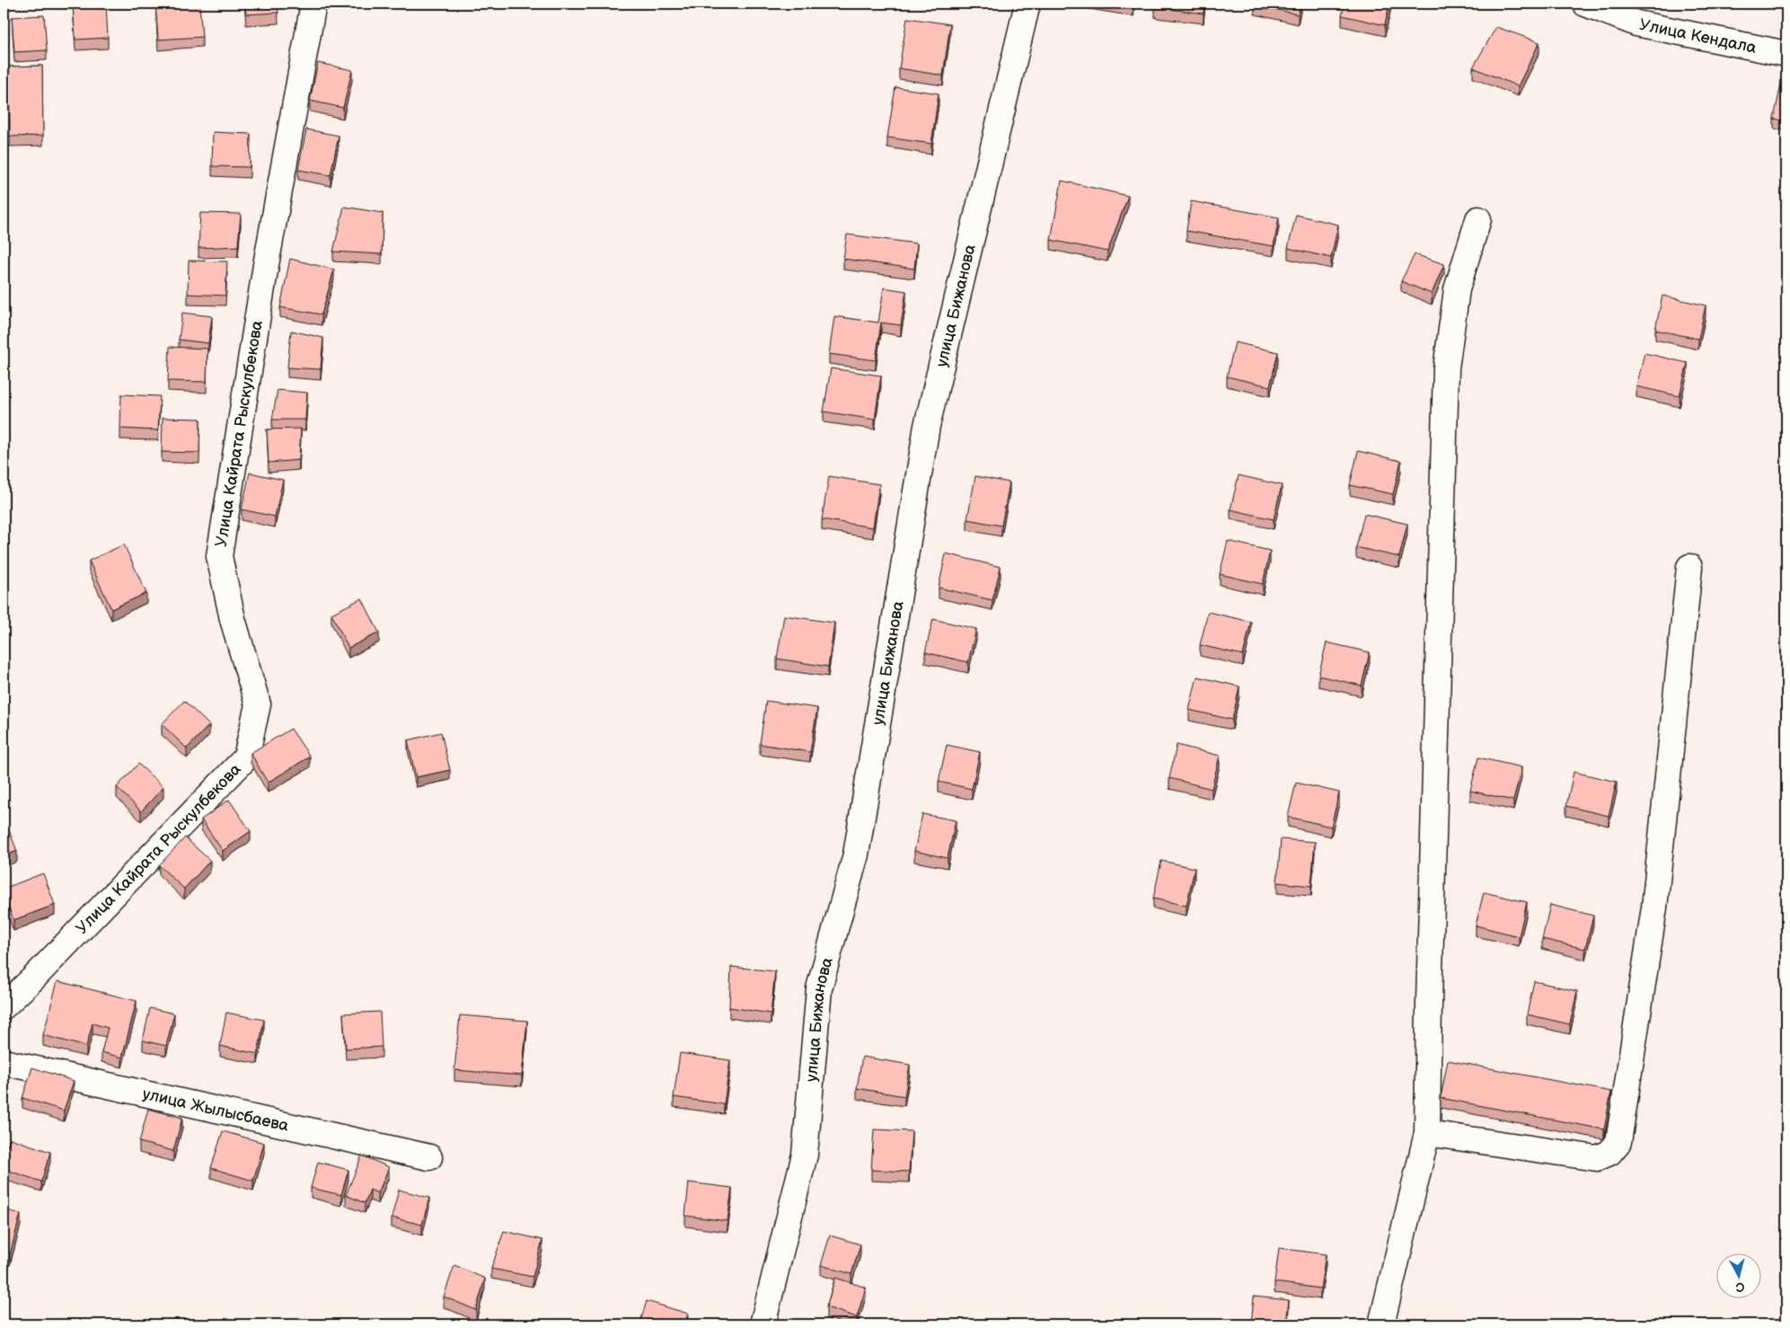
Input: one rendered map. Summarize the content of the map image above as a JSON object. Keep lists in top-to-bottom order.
{
  "streets": {
    "street": [
      "Улица Кендала",
      "улица Бижанова",
      "Улица Кайрата Рыскулбекова",
      "улица Жылысбаева"
    ]
  },
  "north": "bottom"
}
